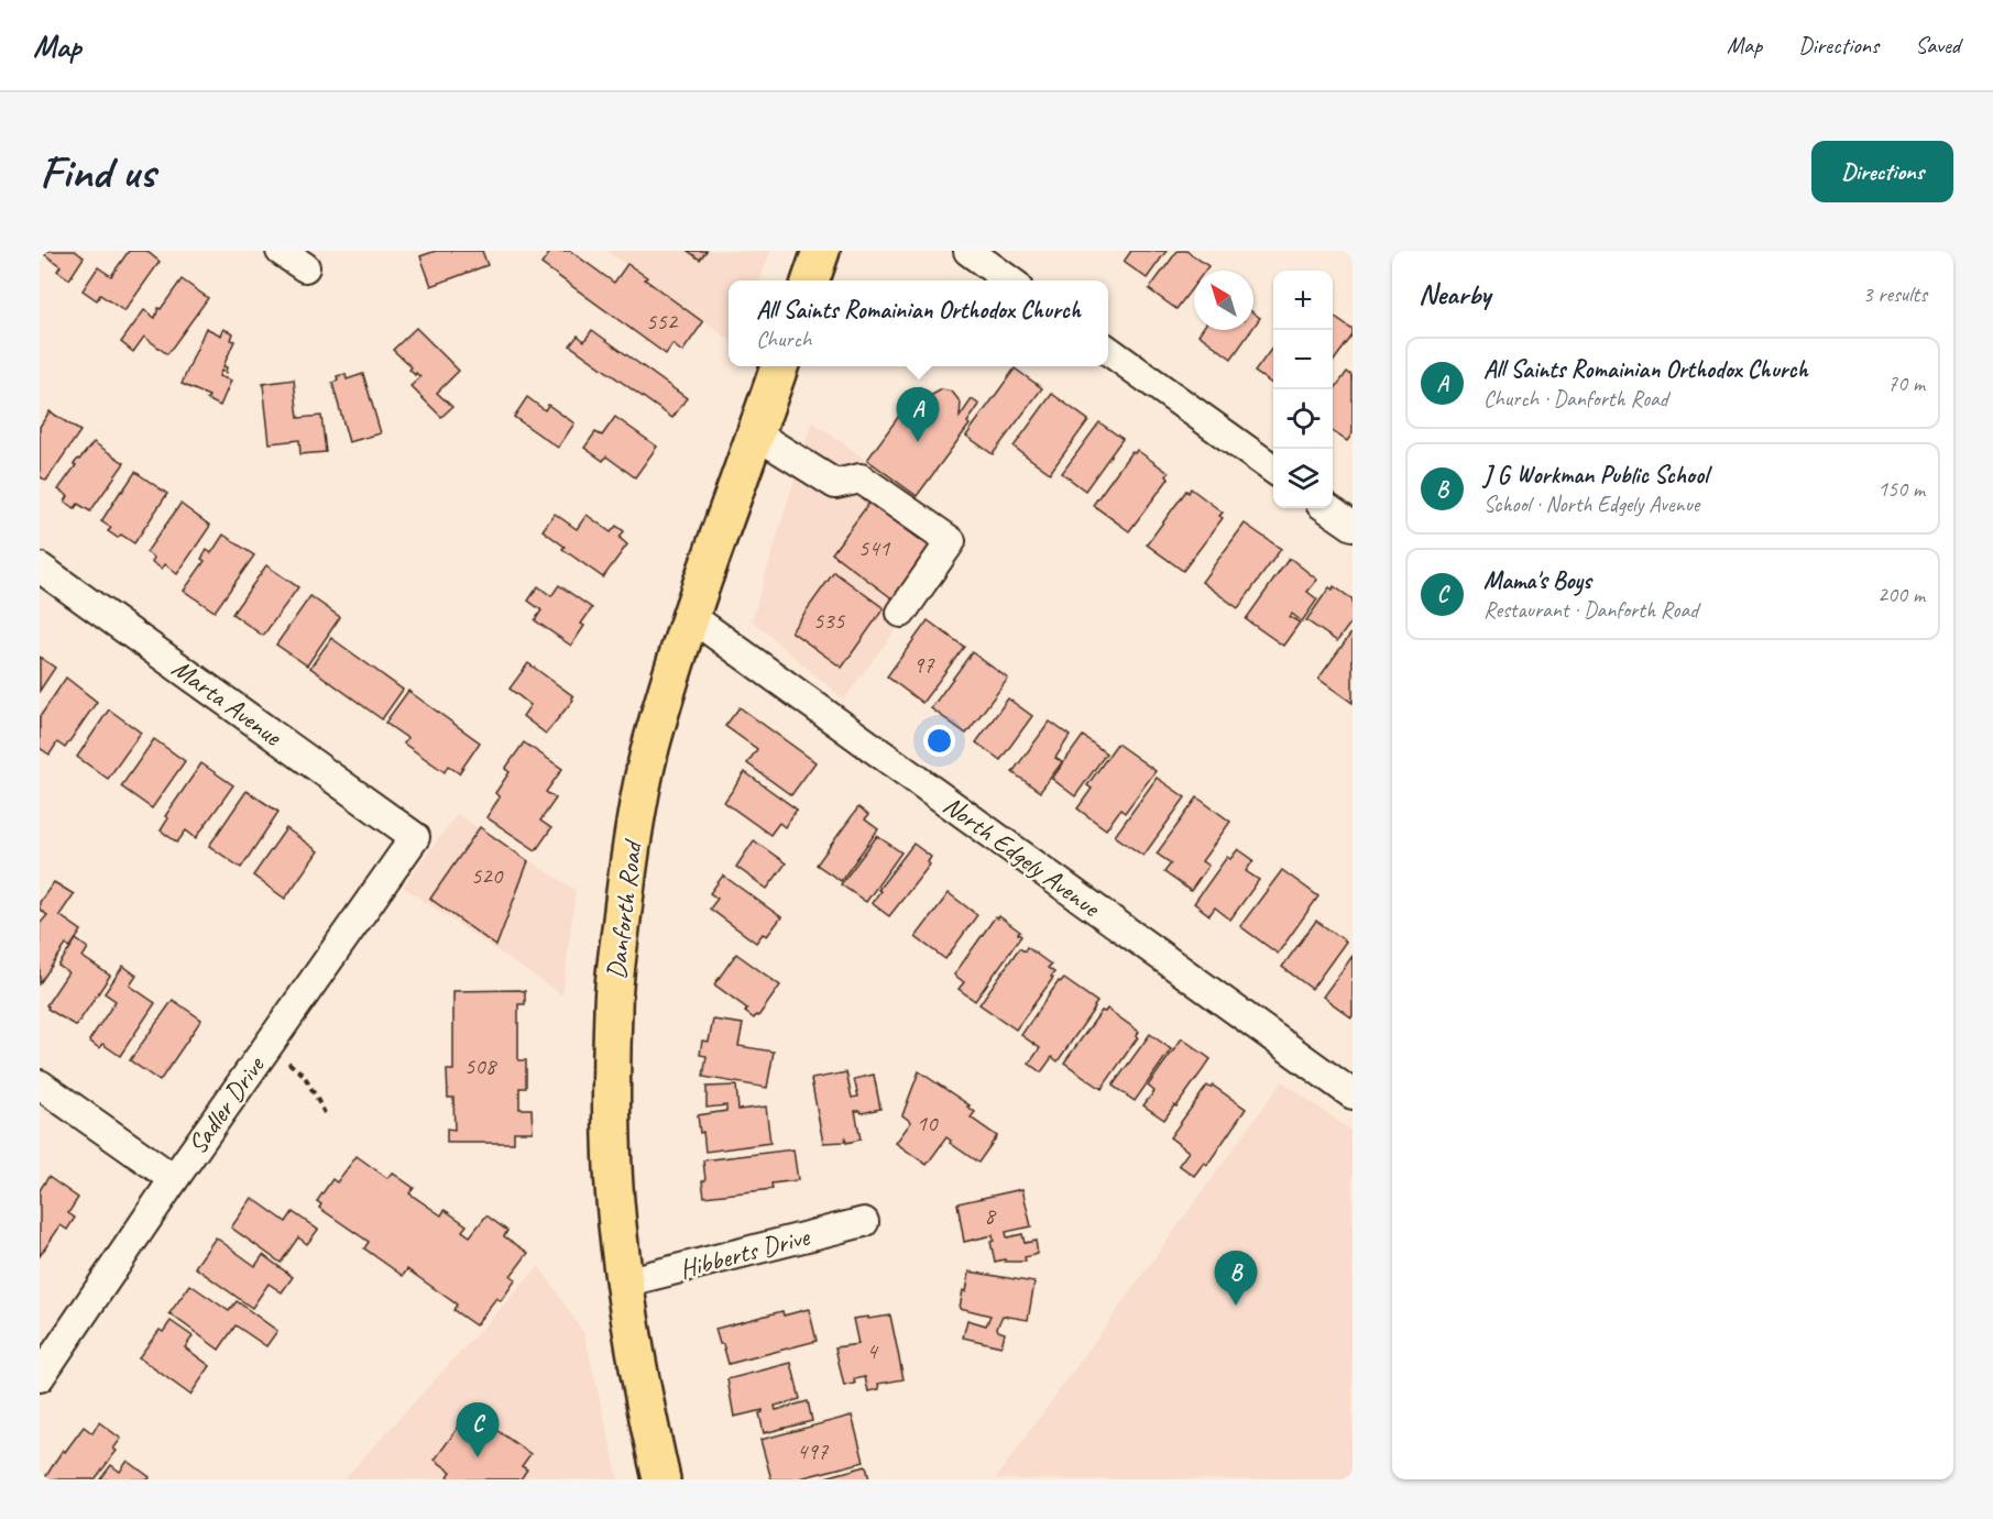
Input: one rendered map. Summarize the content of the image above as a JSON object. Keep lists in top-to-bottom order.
{
  "streets": {
    "main road": ["Danforth Road"],
    "street": [
      "Marta Avenue",
      "North Edgely Avenue",
      "Sadler Drive",
      "Hibberts Drive"
    ]
  },
  "crossings": [
    ["Marta Avenue", "Sadler Drive"],
    ["North Edgely Avenue", "Danforth Road"],
    ["Danforth Road", "Hibberts Drive"]
  ],
  "house_numbers": [
    "552",
    "541",
    "535",
    "97",
    "520",
    "508",
    "10",
    "8",
    "4",
    "497"
  ],
  "north": "top left",
  "page": {
    "header": "Map",
    "nav": ["Map", "Directions", "Saved"],
    "buttons": "Directions",
    "title": "Find us",
    "heading": ["Nearby", "3 results"],
    "map_buttons": ["+", "−"],
    "popup": ["All Saints Romainian Orthodox Church", "Church"],
    "list": [
      {
        "mark": "A",
        "name": "All Saints Romainian Orthodox Church",
        "note": "Church · Danforth Road",
        "value": "70 m"
      },
      {
        "mark": "B",
        "name": "J G Workman Public School",
        "note": "School · North Edgely Avenue",
        "value": "150 m"
      },
      {
        "mark": "C",
        "name": "Mama's Boys",
        "note": "Restaurant · Danforth Road",
        "value": "200 m"
      }
    ],
    "pins": ["A", "B", "C"]
  }
}
